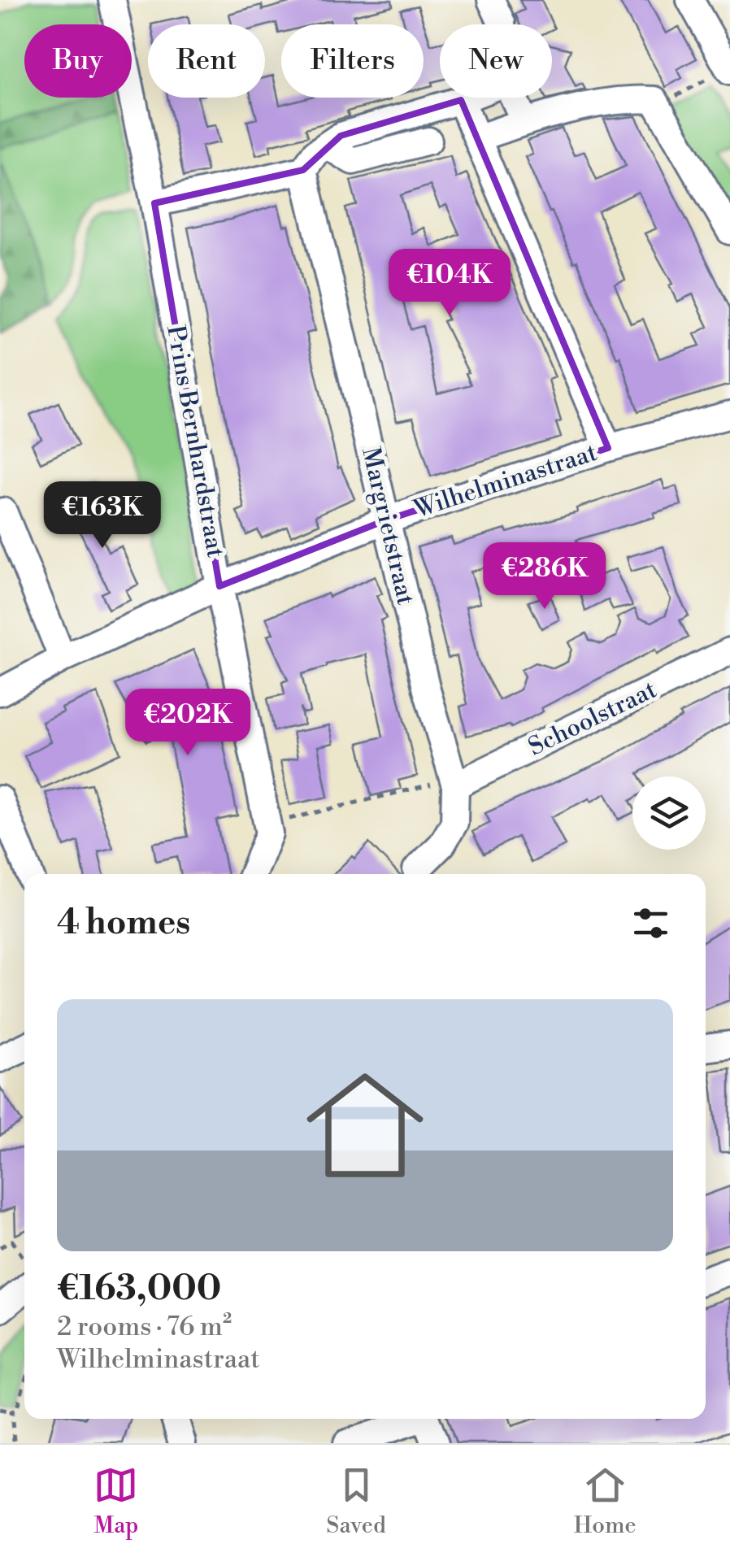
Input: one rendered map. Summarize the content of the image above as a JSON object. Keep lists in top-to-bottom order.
{
  "streets": {
    "street": [
      "Prins Bernhardstraat",
      "Wilhelminastraat",
      "Margrietstraat",
      "Schoolstraat"
    ]
  },
  "crossings": [
    ["Prins Bernhardstraat", "Wilhelminastraat"],
    ["Wilhelminastraat", "Margrietstraat"],
    ["Margrietstraat", "Schoolstraat"]
  ],
  "page": {
    "chip": [
      "Buy",
      "Rent",
      "Filters",
      "New"
    ],
    "price": [
      "€104K",
      "€163K",
      "€286K",
      "€202K"
    ],
    "heading": "4 homes",
    "list": [
      {
        "name": "€163,000",
        "note": "2 rooms · 76 m² · Wilhelminastraat"
      }
    ],
    "tabs": ["Map", "Saved", "Home"]
  }
}
